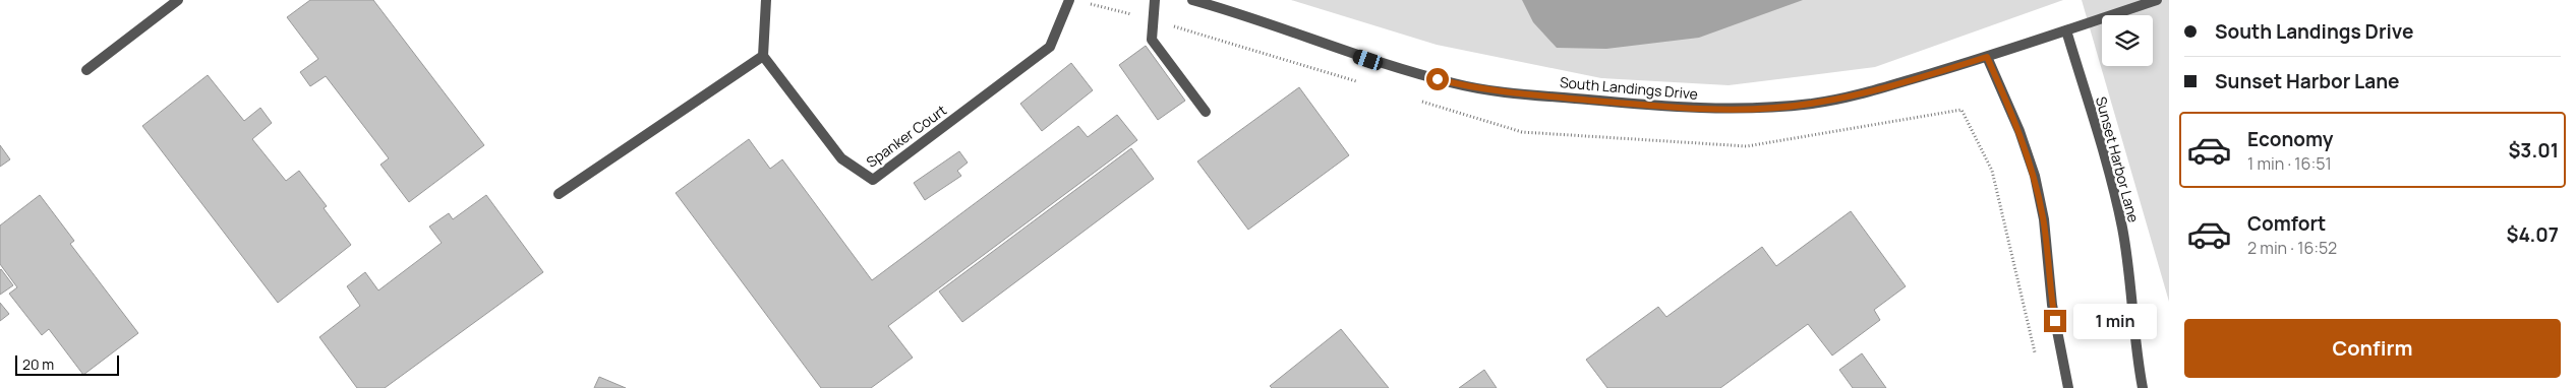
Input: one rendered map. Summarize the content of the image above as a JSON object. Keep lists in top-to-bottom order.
{
  "streets": {
    "street": ["South Landings Drive", "Spanker Court", "Sunset Harbor Lane"]
  },
  "crossings": [
    ["South Landings Drive", "Sunset Harbor Lane"]
  ],
  "scale_bar": "20 m",
  "page": {
    "banner": ["South Landings Drive", "Sunset Harbor Lane"],
    "list": [
      {
        "name": "Economy",
        "note": "1 min · 16:51",
        "value": "$3.01"
      },
      {
        "name": "Comfort",
        "note": "2 min · 16:52",
        "value": "$4.07"
      }
    ],
    "bubble": "1 min",
    "buttons": "Confirm",
    "scale": "20 m"
  }
}
